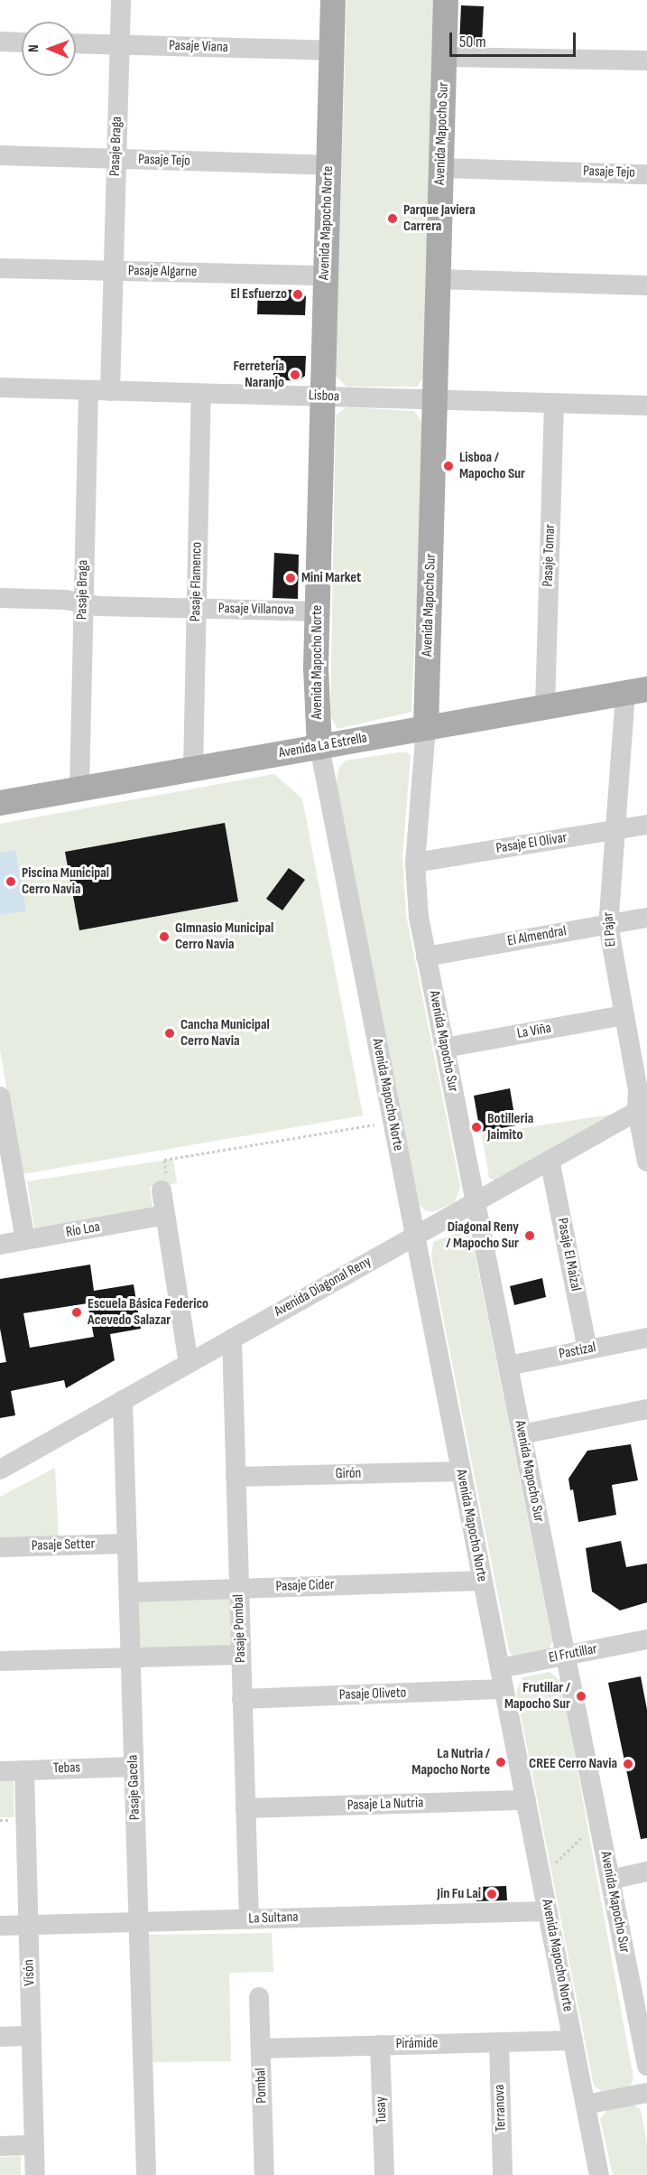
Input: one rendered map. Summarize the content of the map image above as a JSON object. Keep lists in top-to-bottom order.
{
  "streets": {
    "main road": ["Avenida Mapocho Sur", "Avenida Mapocho Norte", "Avenida La Estrella"],
    "street": [
      "Pasaje Viana",
      "Pasaje Braga",
      "Pasaje Tejo",
      "Pasaje Algarne",
      "Lisboa",
      "Pasaje Tomar",
      "Pasaje Flamenco",
      "Pasaje Villanova",
      "Pasaje El Olivar",
      "El Pajar",
      "El Almendral",
      "La Viña",
      "Río Loa",
      "Pasaje El Maizal",
      "Avenida Diagonal Reny",
      "Pastizal",
      "Girón",
      "Pasaje Setter",
      "Pasaje Cider",
      "Pasaje Pombal",
      "El Frutillar",
      "Pasaje Oliveto",
      "Tebas",
      "Pasaje Gacela",
      "Pasaje La Nutria",
      "La Sultana",
      "Visón",
      "Pirámide",
      "Pombal",
      "Terranova",
      "Tusay"
    ]
  },
  "crossings": [
    ["Pasaje Viana", "Pasaje Braga"],
    ["Pasaje Viana", "Avenida Mapocho Norte"],
    ["Avenida Mapocho Sur", "Pasaje Tejo"],
    ["Avenida Mapocho Sur", "Lisboa"],
    ["Avenida Mapocho Sur", "Avenida La Estrella"],
    ["Avenida Mapocho Sur", "Pasaje El Olivar"],
    ["Avenida Mapocho Sur", "El Almendral"],
    ["Avenida Mapocho Sur", "La Viña"],
    ["Avenida Mapocho Sur", "Avenida Diagonal Reny"],
    ["Avenida Mapocho Sur", "Pastizal"],
    ["Avenida Mapocho Sur", "El Frutillar"],
    ["Pasaje Braga", "Pasaje Tejo"],
    ["Pasaje Braga", "Pasaje Algarne"],
    ["Pasaje Braga", "Lisboa"],
    ["Pasaje Braga", "Pasaje Villanova"],
    ["Pasaje Braga", "Avenida La Estrella"],
    ["Pasaje Tejo", "Avenida Mapocho Norte"],
    ["Avenida Mapocho Norte", "Pasaje Algarne"],
    ["Avenida Mapocho Norte", "Lisboa"],
    ["Avenida Mapocho Norte", "Pasaje Villanova"],
    ["Avenida Mapocho Norte", "Avenida La Estrella"],
    ["Avenida Mapocho Norte", "Avenida Diagonal Reny"],
    ["Avenida Mapocho Norte", "Girón"],
    ["Avenida Mapocho Norte", "Pasaje Cider"],
    ["Avenida Mapocho Norte", "El Frutillar"],
    ["Avenida Mapocho Norte", "Pasaje Oliveto"],
    ["Avenida Mapocho Norte", "Pasaje La Nutria"],
    ["Avenida Mapocho Norte", "La Sultana"],
    ["Avenida Mapocho Norte", "Pirámide"],
    ["Lisboa", "Pasaje Tomar"],
    ["Lisboa", "Pasaje Flamenco"],
    ["Pasaje Tomar", "Avenida La Estrella"],
    ["Pasaje Flamenco", "Pasaje Villanova"],
    ["Pasaje Flamenco", "Avenida La Estrella"],
    ["Avenida La Estrella", "El Pajar"],
    ["Pasaje El Olivar", "El Pajar"],
    ["El Pajar", "El Almendral"],
    ["El Pajar", "La Viña"],
    ["El Pajar", "Avenida Diagonal Reny"],
    ["Pasaje El Maizal", "Avenida Diagonal Reny"],
    ["Pasaje El Maizal", "Pastizal"],
    ["Avenida Diagonal Reny", "Pasaje Pombal"],
    ["Avenida Diagonal Reny", "Pasaje Gacela"],
    ["Girón", "Pasaje Pombal"],
    ["Pasaje Setter", "Pasaje Gacela"],
    ["Pasaje Cider", "Pasaje Pombal"],
    ["Pasaje Cider", "Pasaje Gacela"],
    ["Pasaje Pombal", "Pasaje Oliveto"],
    ["Pasaje Pombal", "Pasaje La Nutria"],
    ["Pasaje Pombal", "La Sultana"],
    ["Tebas", "Pasaje Gacela"],
    ["Tebas", "Visón"],
    ["Pasaje Gacela", "La Sultana"],
    ["La Sultana", "Visón"],
    ["Pirámide", "Pombal"],
    ["Pirámide", "Terranova"],
    ["Pirámide", "Tusay"]
  ],
  "places": [
    "Parque Javiera Carrera",
    "El Esfuerzo",
    "Ferretería Naranjo",
    "Lisboa / Mapocho Sur",
    "Mini Market",
    "Piscina Municipal Cerro Navia",
    "GImnasio Municipal Cerro Navia",
    "Cancha Municipal Cerro Navia",
    "Botilleria Jaimito",
    "Diagonal Reny / Mapocho Sur",
    "Escuela Básica Federico Acevedo Salazar",
    "Frutillar / Mapocho Sur",
    "La Nutria / Mapocho Norte",
    "CREE Cerro Navia",
    "Jin Fu Lai"
  ],
  "scale_bar": "50 m",
  "north": "left"
}
